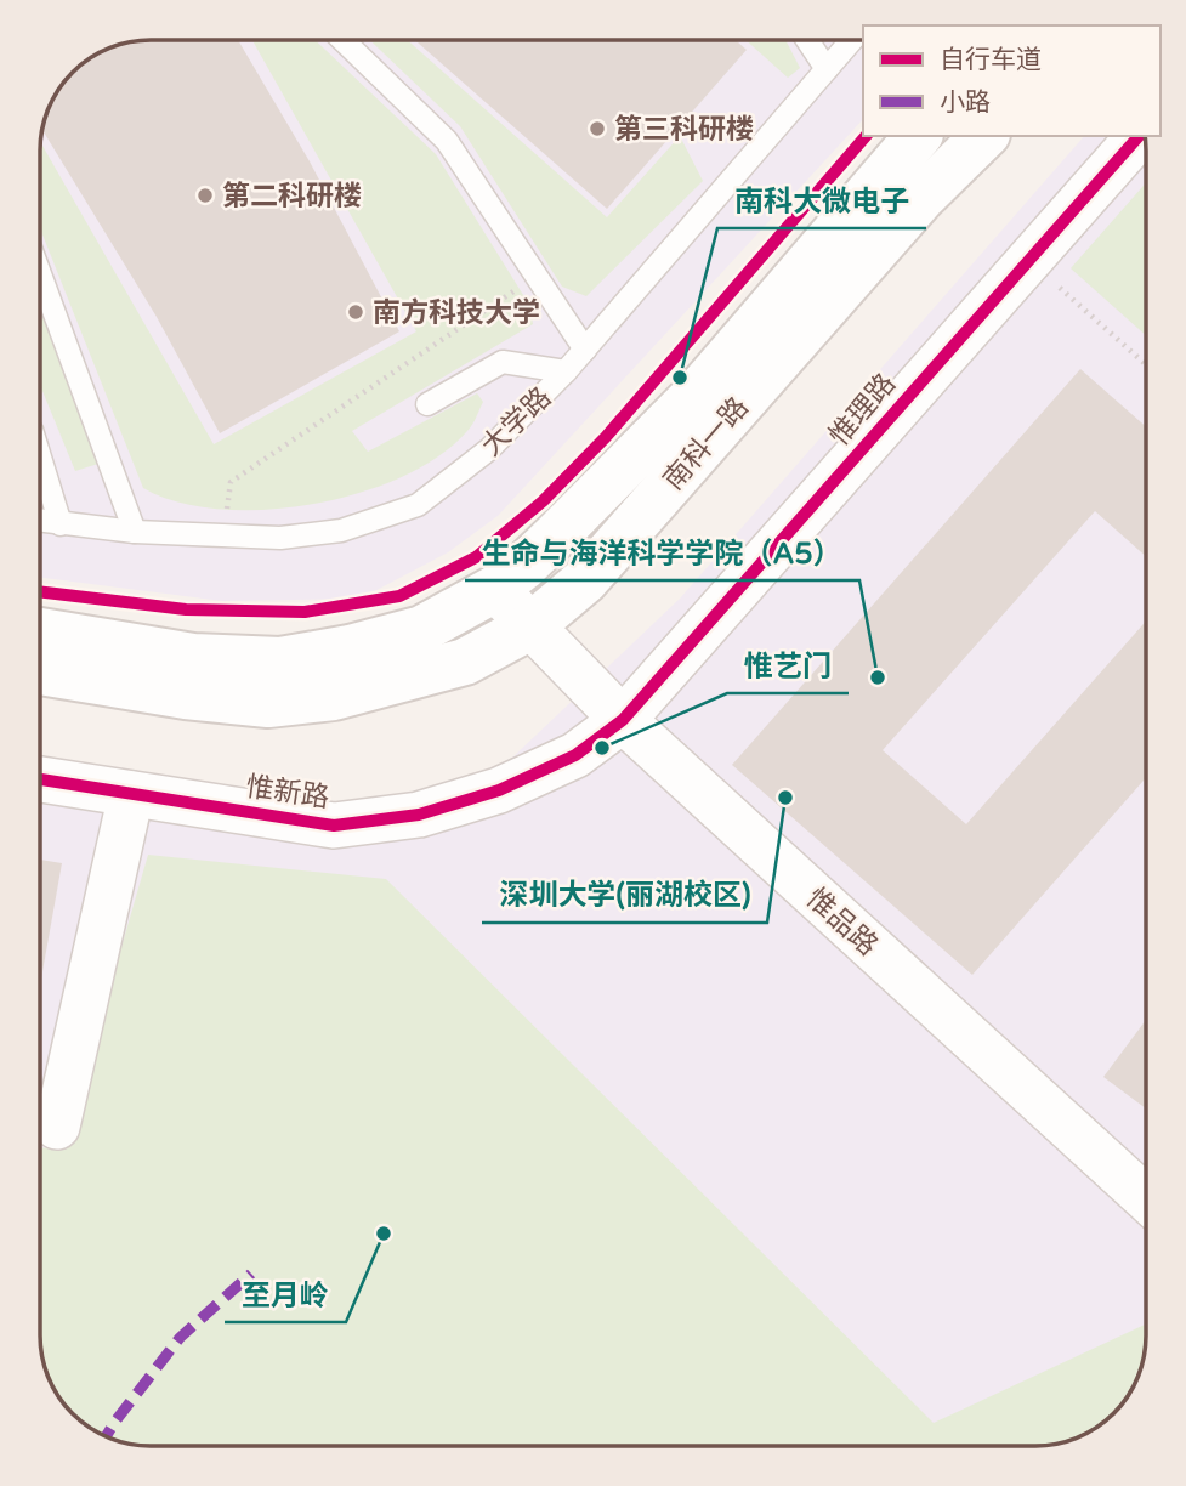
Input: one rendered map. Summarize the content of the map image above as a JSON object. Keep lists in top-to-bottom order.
{
  "streets": {
    "street": [
      "惟理路",
      "南科一路",
      "惟新路",
      "惟品路"
    ],
    "lane": ["大学路"]
  },
  "crossings": [
    ["惟理路", "惟新路"],
    ["惟理路", "惟品路"],
    ["南科一路", "惟品路"],
    ["惟新路", "惟品路"]
  ],
  "places": [
    "第三科研楼",
    "第二科研楼",
    "南方科技大学",
    "南科大微电子",
    "生命与海洋科学学院（A5）",
    "惟艺门",
    "深圳大学(丽湖校区)",
    "至月岭"
  ],
  "legend": ["自行车道", "小路"]
}
